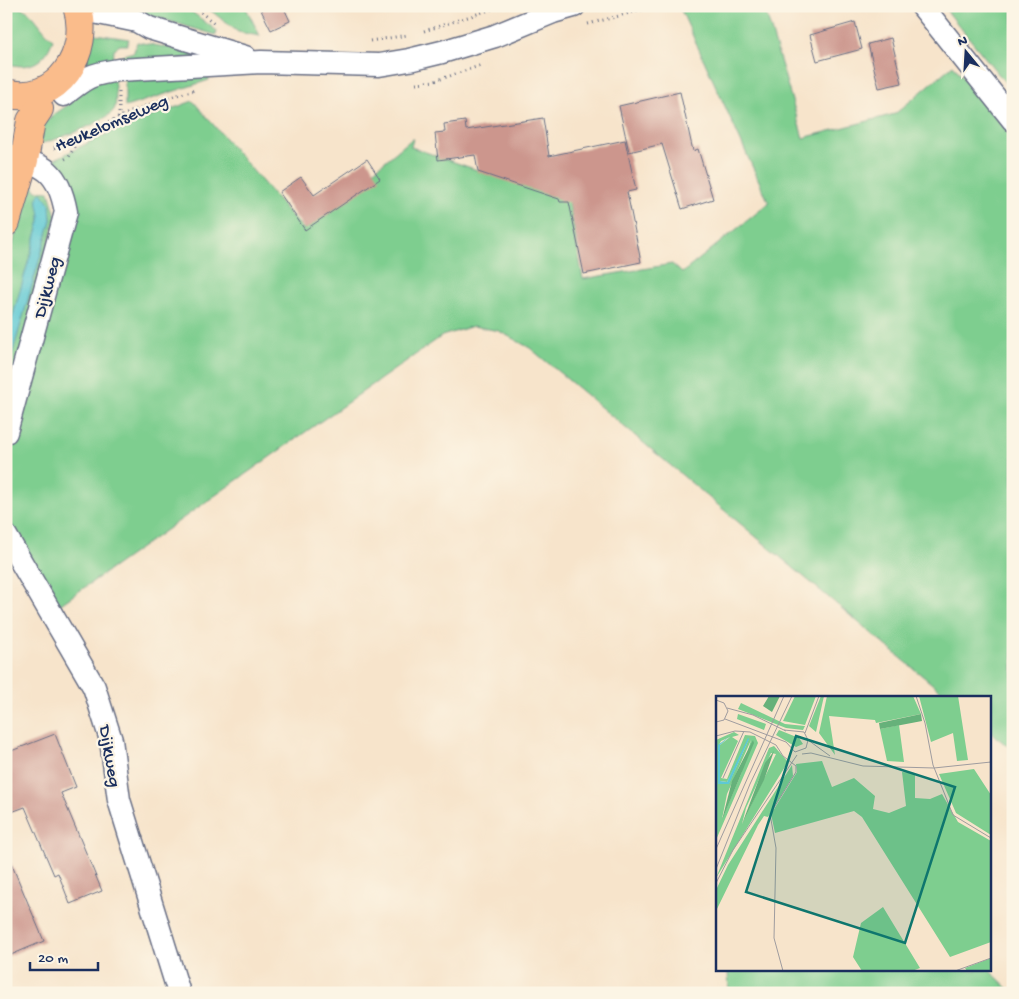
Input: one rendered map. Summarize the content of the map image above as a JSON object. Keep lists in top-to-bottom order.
{
  "streets": {
    "street": ["Heukelomseweg", "Dijkweg"]
  },
  "crossings": [
    ["Heukelomseweg", "Dijkweg"]
  ],
  "scale_bar": "20 m",
  "north": "top"
}
